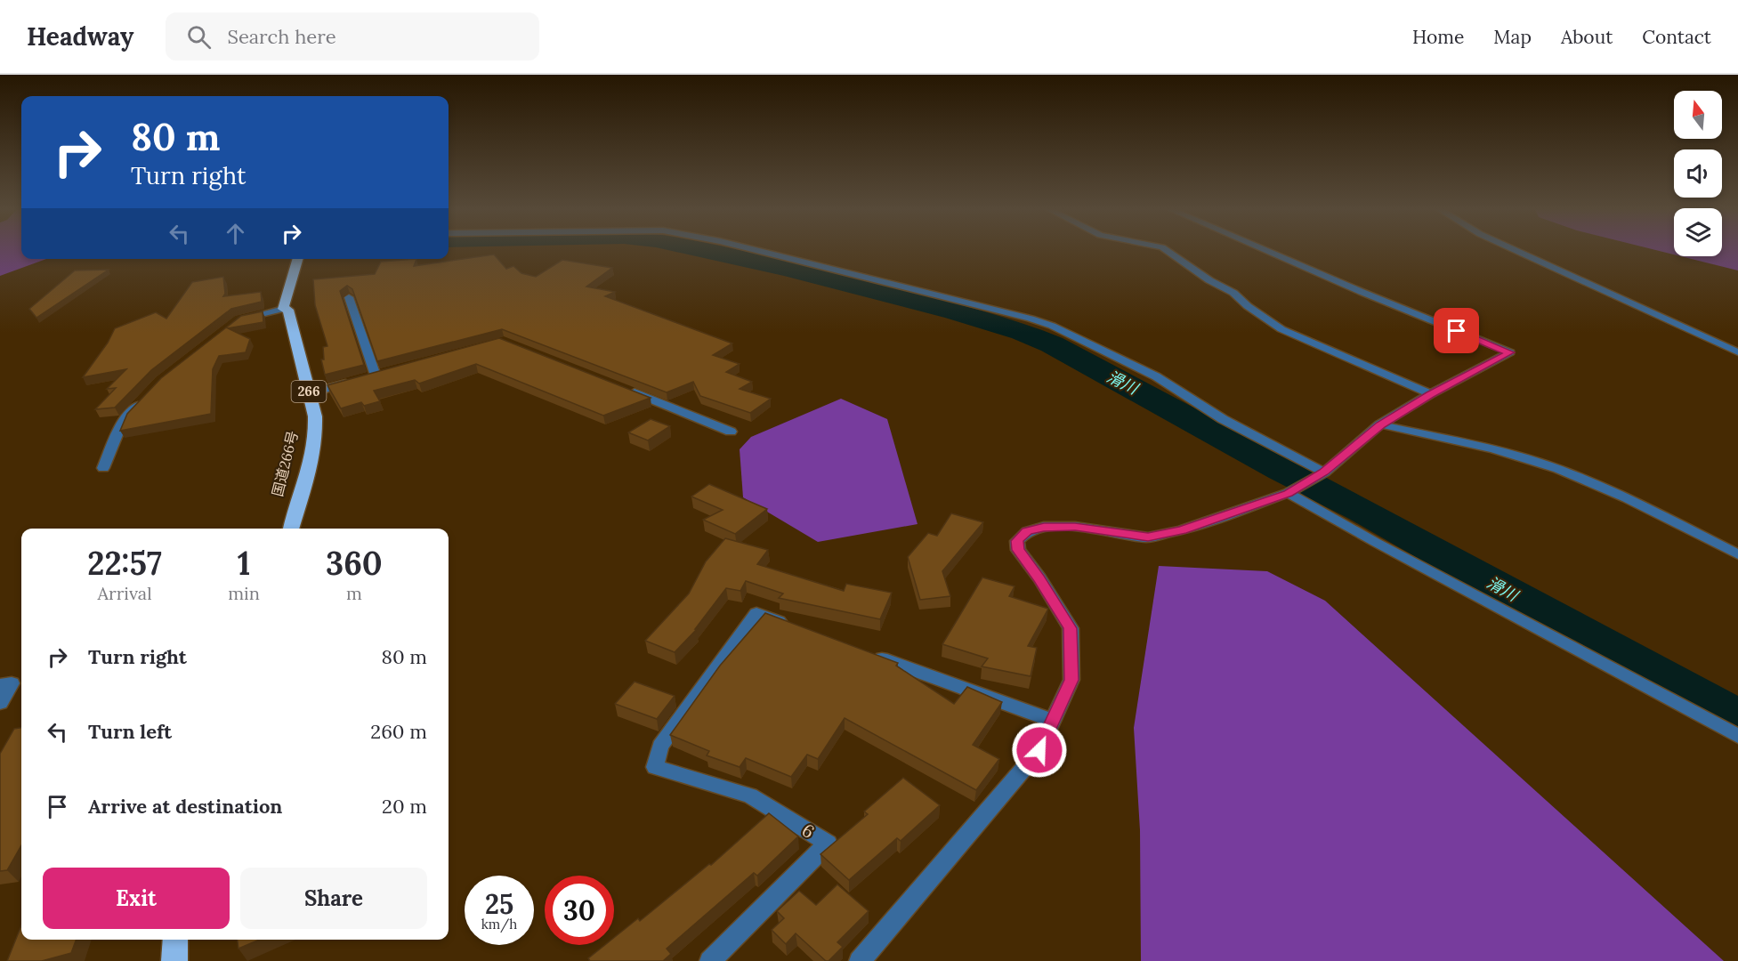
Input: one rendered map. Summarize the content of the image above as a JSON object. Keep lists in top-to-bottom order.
{
  "streets": {
    "highway": ["266", "国道266号"],
    "street": ["6"]
  },
  "water": ["滑川"],
  "north": "top",
  "page": {
    "header": "Headway",
    "search": "Search here",
    "nav": [
      "Home",
      "Map",
      "About",
      "Contact"
    ],
    "turn": ["80 m", "Turn right"],
    "eta": [
      "22:57",
      "Arrival",
      "1",
      "min",
      "360",
      "m"
    ],
    "list": [
      {
        "name": "Turn right",
        "value": "80 m"
      },
      {
        "name": "Turn left",
        "value": "260 m"
      },
      {
        "name": "Arrive at destination",
        "value": "20 m"
      }
    ],
    "buttons": ["Exit", "Share"],
    "speed": "25 km/h",
    "limit": "30"
  }
}
